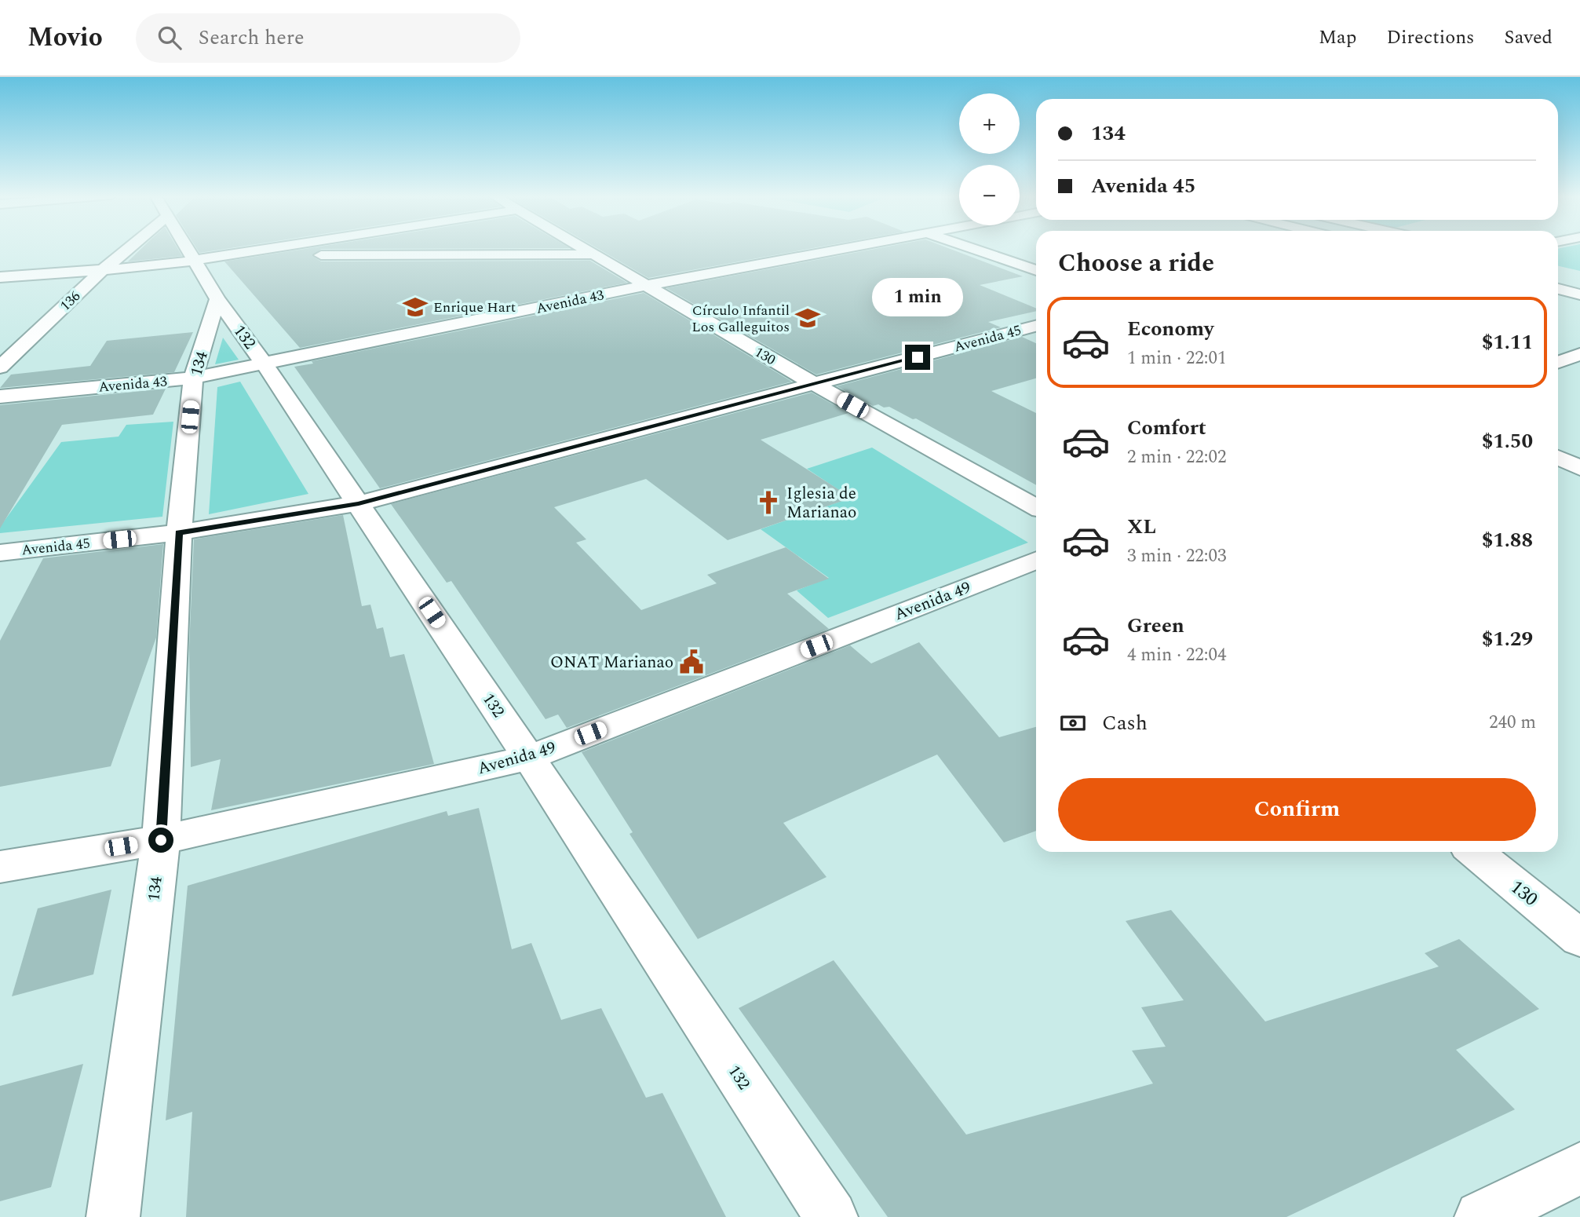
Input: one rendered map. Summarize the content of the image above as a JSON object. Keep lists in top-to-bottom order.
{
  "streets": {
    "street": [
      "136",
      "Avenida 43",
      "132",
      "Avenida 45",
      "130",
      "134",
      "Avenida 49"
    ]
  },
  "crossings": [
    ["Avenida 43", "132"],
    ["Avenida 43", "130"],
    ["Avenida 43", "134"],
    ["132", "Avenida 45"],
    ["132", "134"],
    ["132", "Avenida 49"],
    ["Avenida 45", "130"],
    ["Avenida 45", "134"],
    ["134", "Avenida 49"]
  ],
  "places": {
    "school or university": ["Enrique Hart", "Círculo Infantil Los Galleguitos"],
    "church": ["Iglesia de Marianao"],
    "public building": ["ONAT Marianao"]
  },
  "page": {
    "header": "Movio",
    "search": "Search here",
    "nav": ["Map", "Directions", "Saved"],
    "map_buttons": ["+", "−"],
    "banner": ["134", "Avenida 45"],
    "heading": "Choose a ride",
    "bubble": "1 min",
    "list": [
      {
        "name": "Economy",
        "note": "1 min · 22:01",
        "value": "$1.11"
      },
      {
        "name": "Comfort",
        "note": "2 min · 22:02",
        "value": "$1.50"
      },
      {
        "name": "XL",
        "note": "3 min · 22:03",
        "value": "$1.88"
      },
      {
        "name": "Green",
        "note": "4 min · 22:04",
        "value": "$1.29"
      }
    ],
    "pay": ["Cash", "240 m"],
    "buttons": "Confirm"
  }
}
